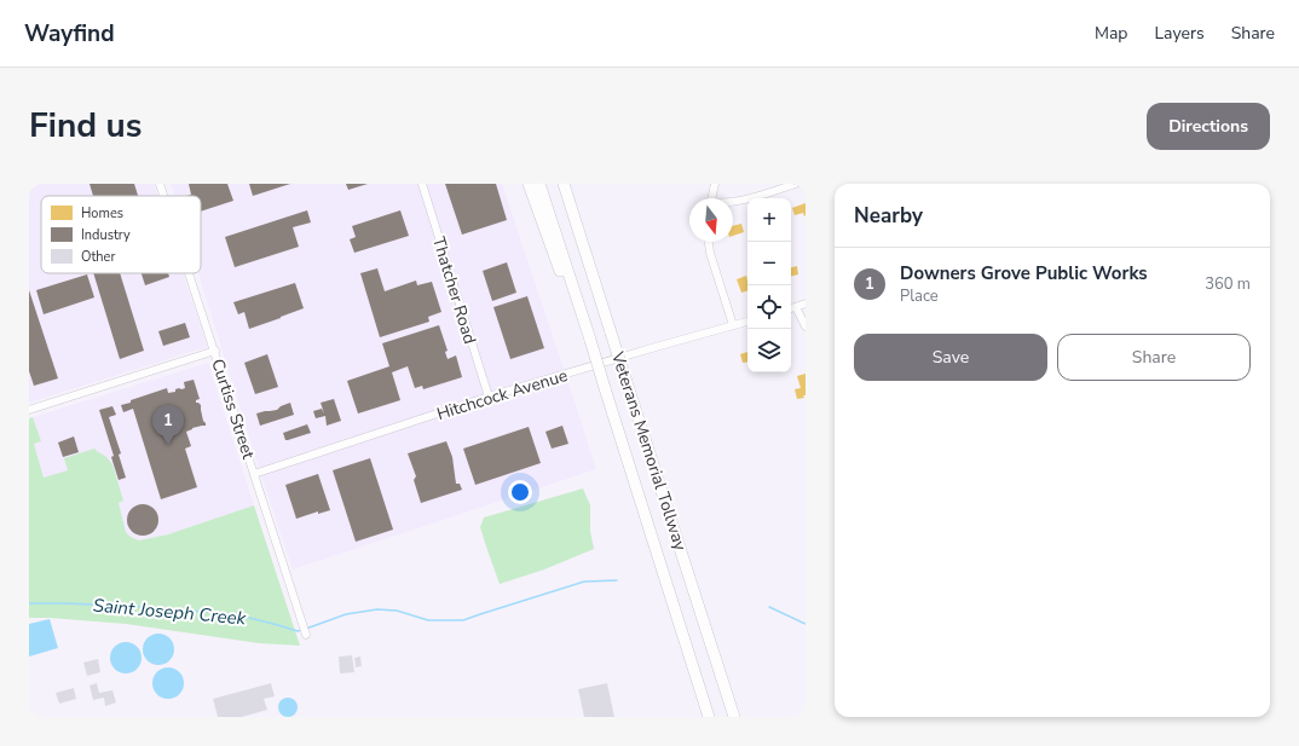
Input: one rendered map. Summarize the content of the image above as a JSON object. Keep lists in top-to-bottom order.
{
  "streets": {
    "highway": ["Veterans Memorial Tollway"],
    "street": ["Thatcher Road", "Hitchcock Avenue", "Curtiss Street"]
  },
  "crossings": [
    ["Thatcher Road", "Hitchcock Avenue"],
    ["Hitchcock Avenue", "Curtiss Street"]
  ],
  "water": ["Saint Joseph Creek"],
  "legend": ["Homes", "Industry", "Other"],
  "north": "bottom",
  "page": {
    "header": "Wayfind",
    "nav": ["Map", "Layers", "Share"],
    "title": "Find us",
    "buttons": [
      "Directions",
      ["Save", "Share"]
    ],
    "heading": "Nearby",
    "map_buttons": ["+", "−"],
    "list": [
      {
        "mark": "1",
        "name": "Downers Grove Public Works",
        "note": "Place",
        "value": "360 m"
      }
    ],
    "pins": "1"
  }
}
